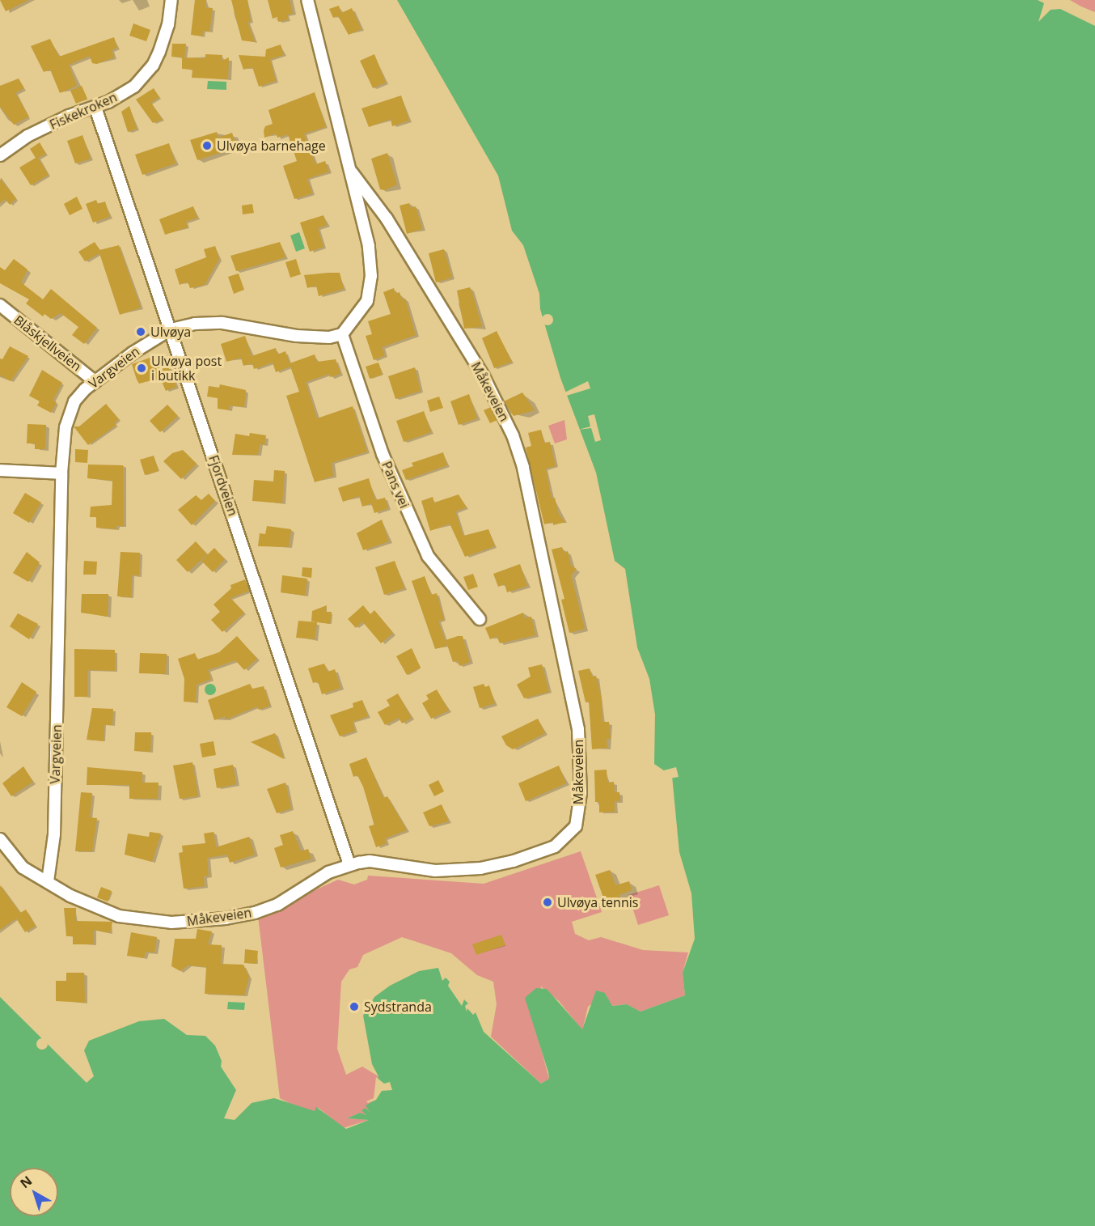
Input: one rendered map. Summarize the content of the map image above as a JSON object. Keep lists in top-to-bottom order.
{
  "streets": {
    "street": [
      "Fiskekroken",
      "Blåskjellveien",
      "Vargveien",
      "Måkeveien",
      "Pans vei",
      "Fjordveien"
    ]
  },
  "crossings": [
    ["Fiskekroken", "Fjordveien"],
    ["Blåskjellveien", "Vargveien"],
    ["Vargveien", "Måkeveien"],
    ["Vargveien", "Pans vei"],
    ["Vargveien", "Fjordveien"],
    ["Måkeveien", "Fjordveien"]
  ],
  "places": [
    "Ulvøya barnehage",
    "Ulvøya",
    "Ulvøya post i butikk",
    "Ulvøya tennis",
    "Sydstranda"
  ],
  "north": "top left"
}
